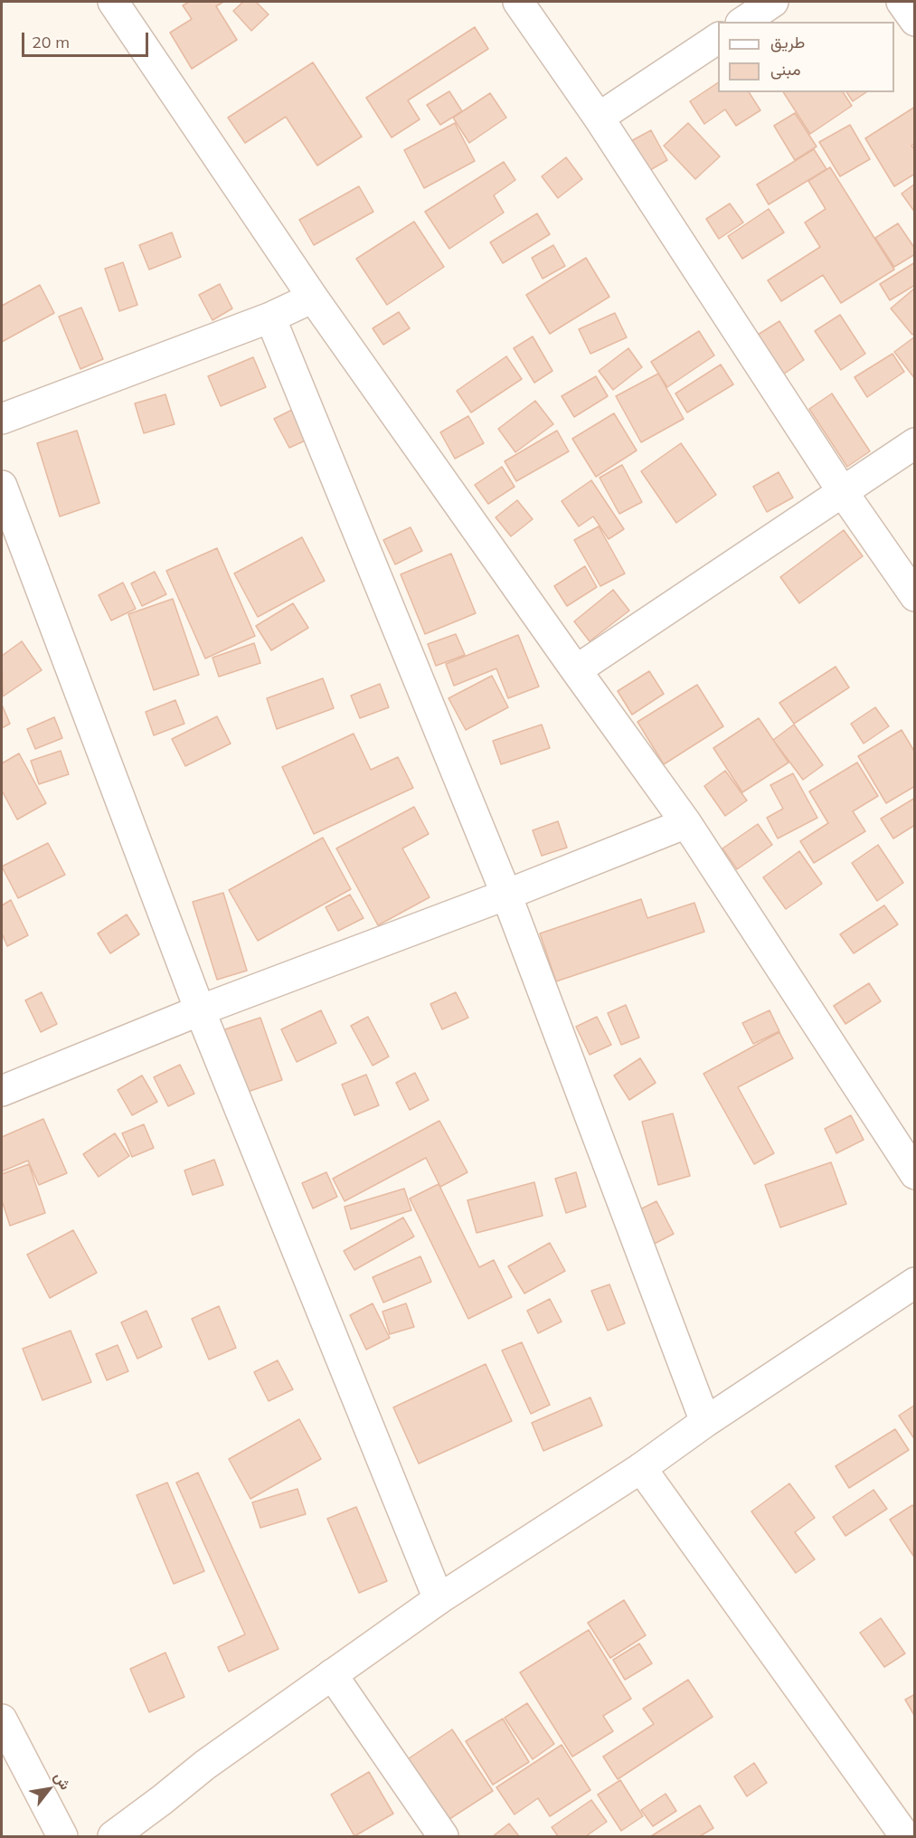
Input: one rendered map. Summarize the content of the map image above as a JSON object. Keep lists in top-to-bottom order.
{
  "legend": ["طريق", "مبنى"],
  "scale_bar": "20 m",
  "north": "top right"
}
